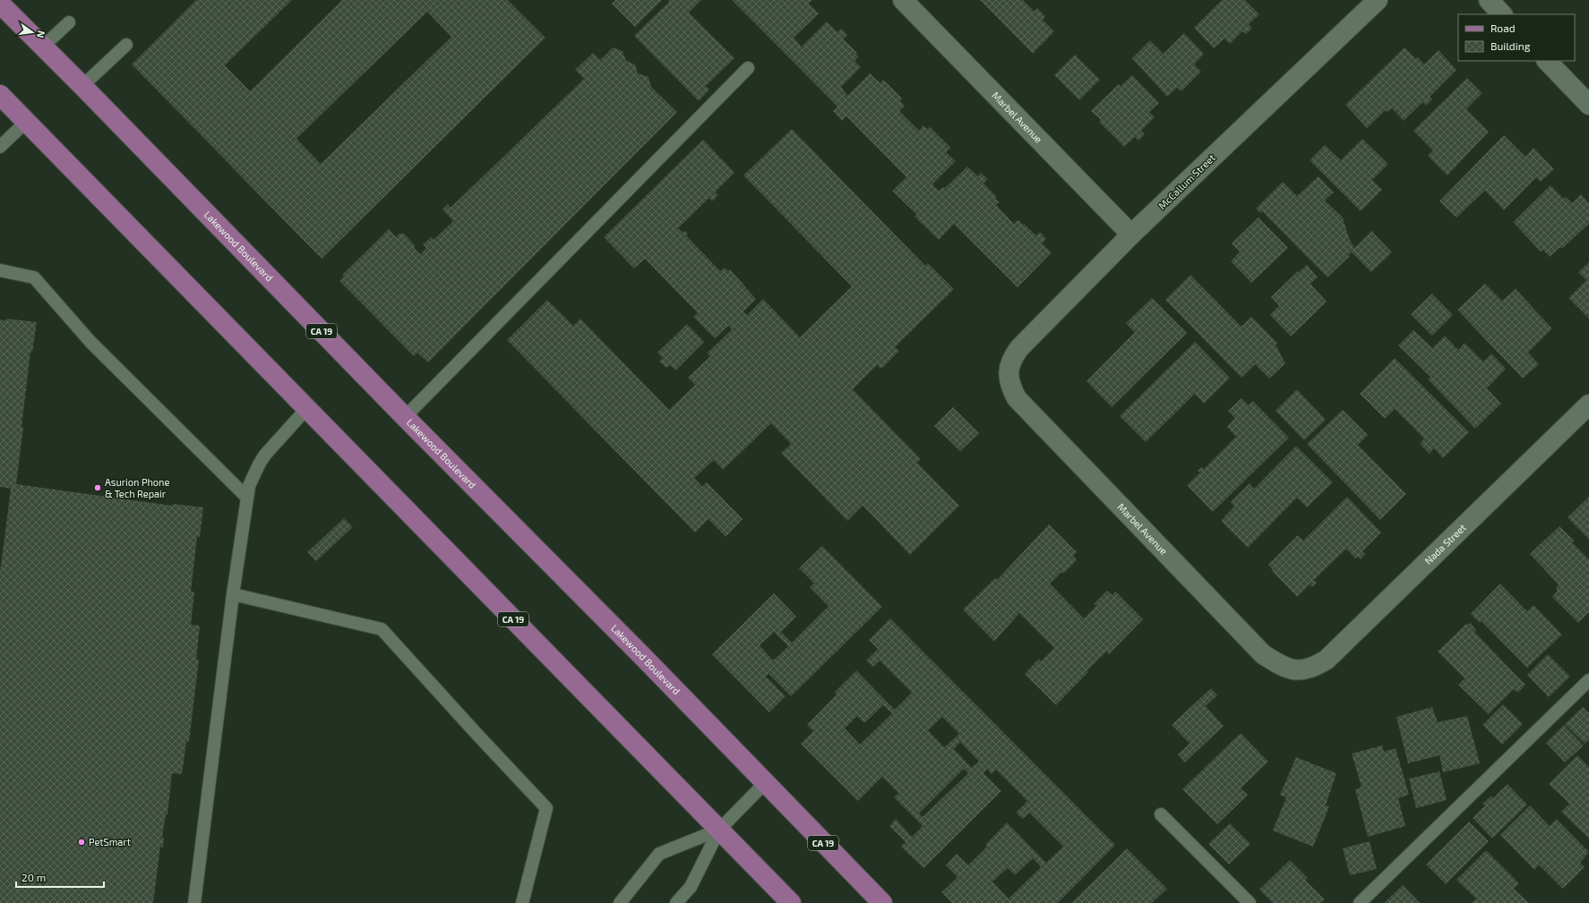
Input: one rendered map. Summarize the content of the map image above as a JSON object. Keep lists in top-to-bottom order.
{
  "streets": {
    "main road": ["Lakewood Boulevard", "CA 19"],
    "street": ["Marbel Avenue", "McCallum Street", "Nada Street"]
  },
  "crossings": [
    ["Marbel Avenue", "McCallum Street"],
    ["Marbel Avenue", "Nada Street"]
  ],
  "places": ["Asurion Phone & Tech Repair", "PetSmart"],
  "legend": ["Road", "Building"],
  "scale_bar": "20 m",
  "north": "right"
}
